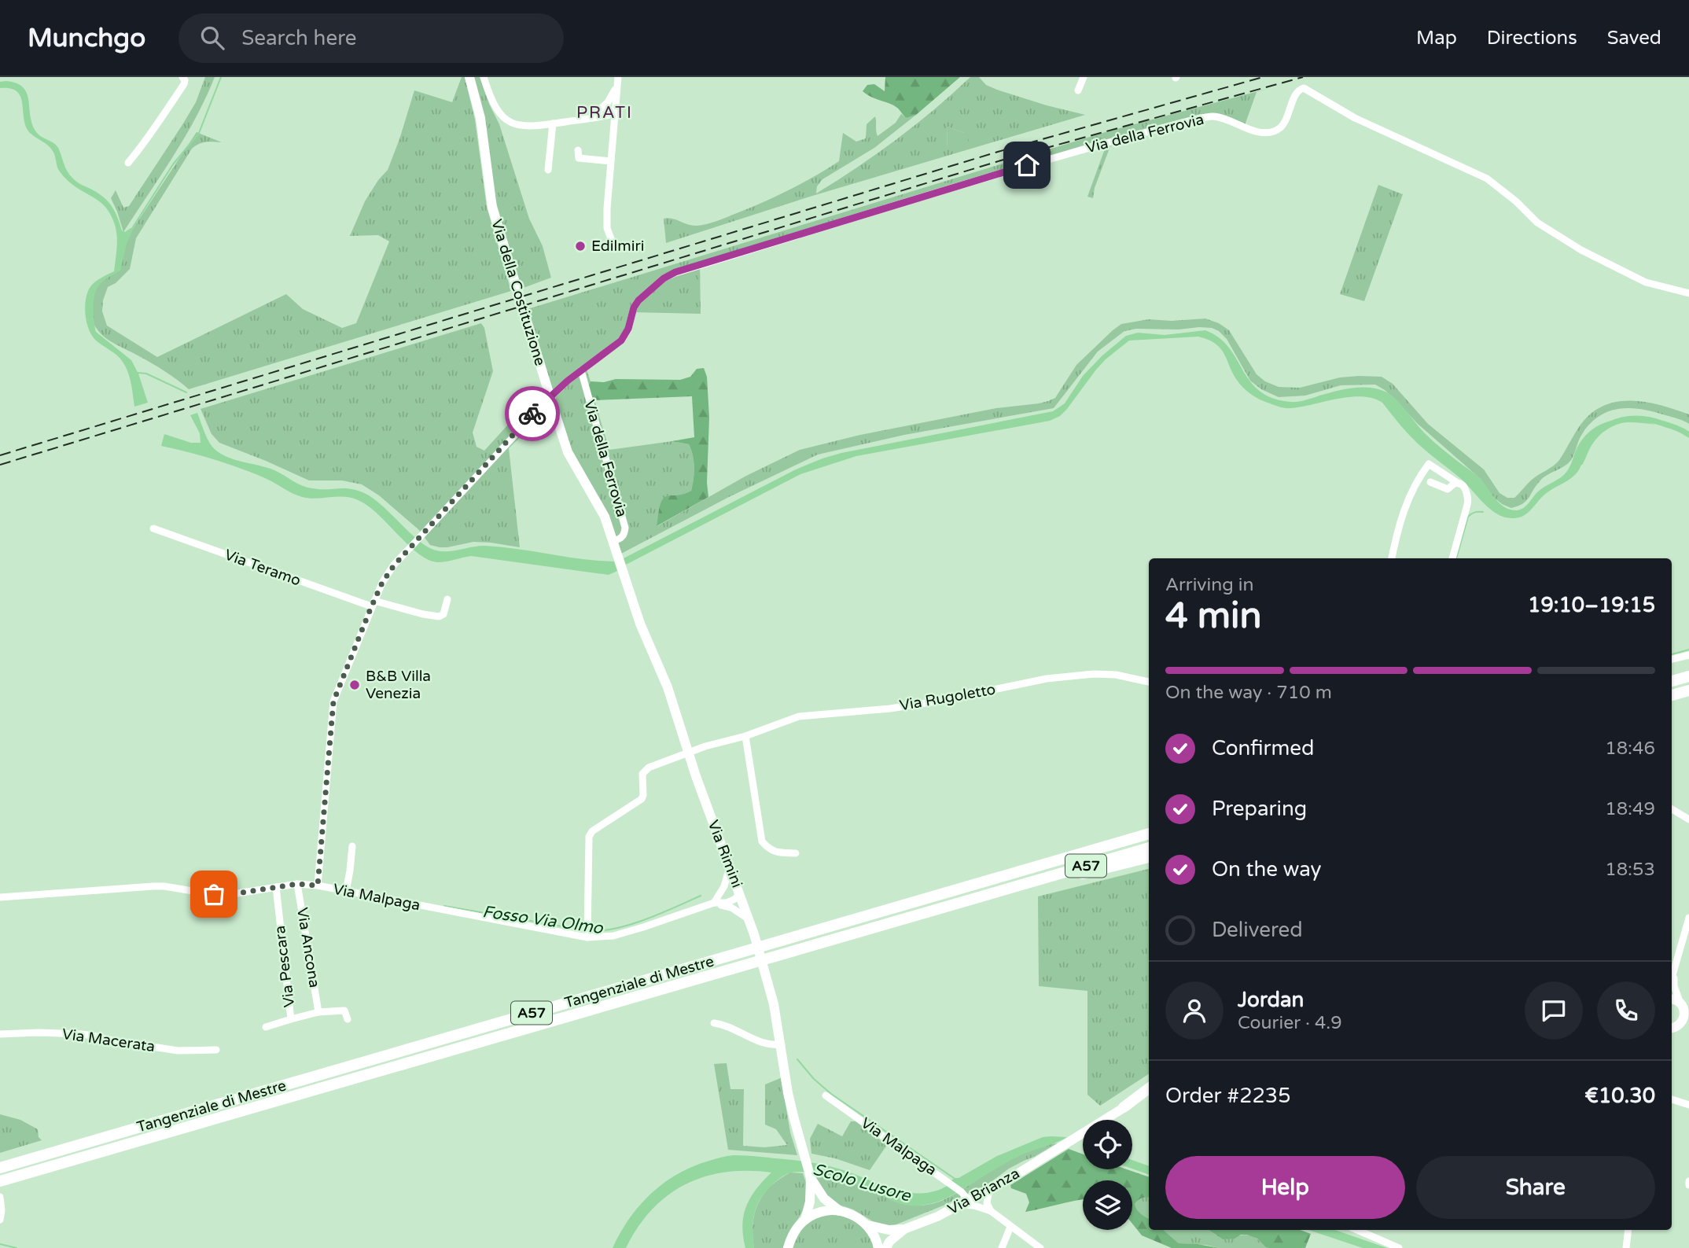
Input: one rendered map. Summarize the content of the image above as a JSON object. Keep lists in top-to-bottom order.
{
  "streets": {
    "highway": ["A57", "Tangenziale di Mestre"],
    "main road": ["Via della Costituzione", "Via Rimini", "Via Brianza"],
    "street": [
      "Via della Ferrovia",
      "Via Teramo",
      "Via Rugoletto",
      "Via Malpaga",
      "Via Ancona",
      "Via Pescara",
      "Via Macerata"
    ]
  },
  "crossings": [
    ["Via della Ferrovia", "Via della Costituzione"],
    ["Via della Ferrovia", "Via Teramo"],
    ["Via della Ferrovia", "Via Malpaga"],
    ["Via della Costituzione", "Via Rimini"],
    ["Via Rugoletto", "Via Rimini"],
    ["Via Rugoletto", "Via Malpaga"],
    ["Via Rimini", "Via Malpaga"],
    ["A57", "Tangenziale di Mestre"],
    ["Via Malpaga", "Via Ancona"],
    ["Via Malpaga", "Via Pescara"],
    ["Via Malpaga", "Via Brianza"]
  ],
  "districts": ["PRATI"],
  "water": ["Fosso Via Olmo", "Scolo Lusore"],
  "places": ["Edilmiri", "B&B Villa Venezia"],
  "page": {
    "header": "Munchgo",
    "search": "Search here",
    "nav": ["Map", "Directions", "Saved"],
    "heading": ["4 min", "Arriving in", "19:10–19:15"],
    "panel": [
      "Jordan",
      "Courier · 4.9",
      "Order #2235",
      "€10.30"
    ],
    "bar": "On the way · 710 m",
    "list": [
      ["Confirmed", "18:46"],
      ["Preparing", "18:49"],
      ["On the way", "18:53"],
      "Delivered"
    ],
    "buttons": ["Help", "Share"]
  }
}
